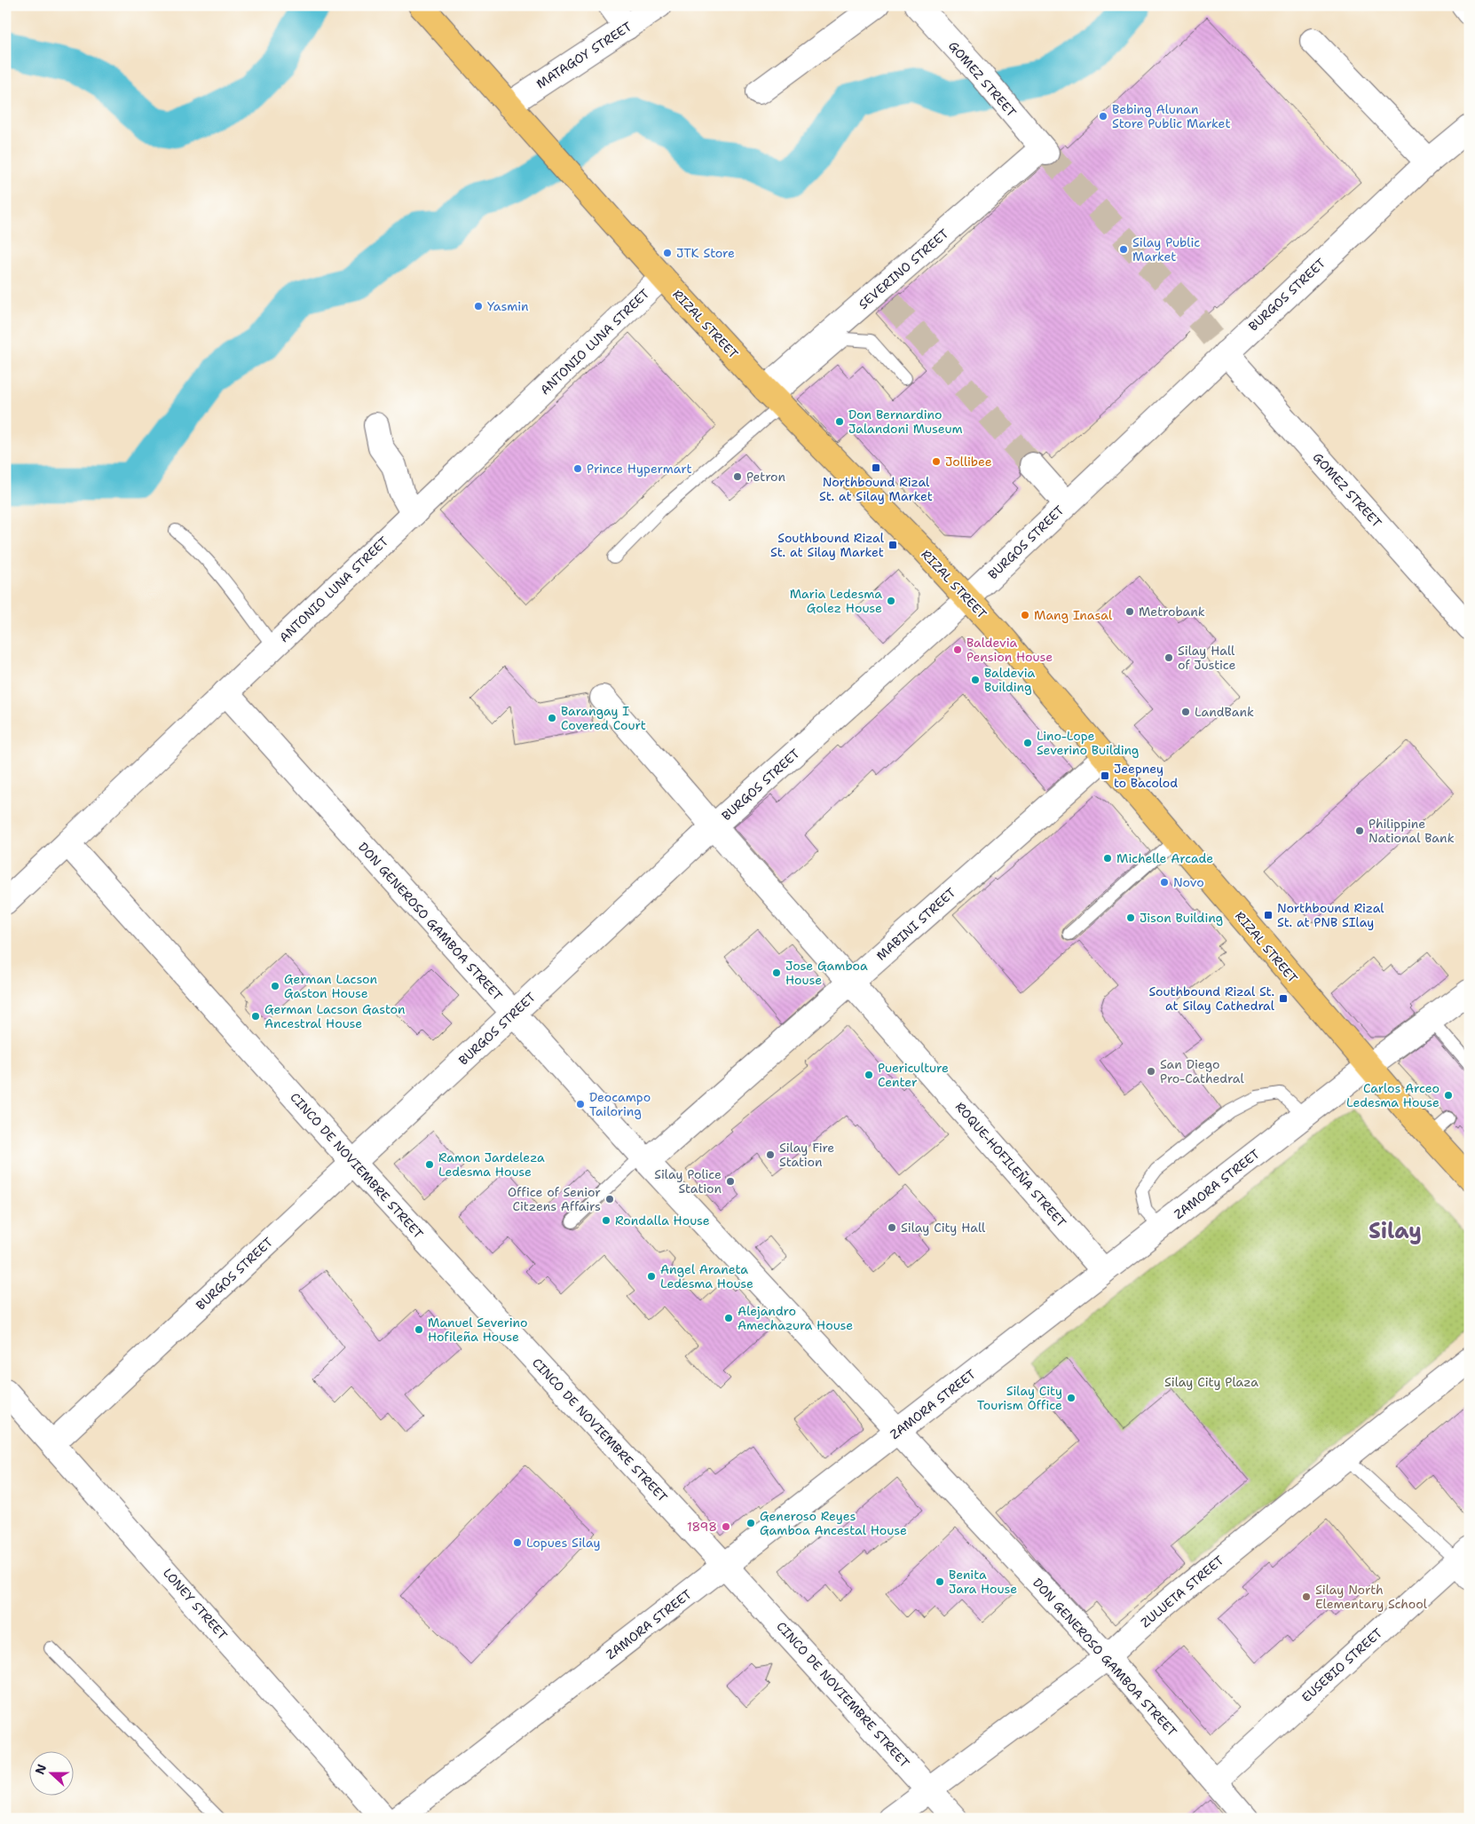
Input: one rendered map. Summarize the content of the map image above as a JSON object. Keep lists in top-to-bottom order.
{
  "streets": {
    "main road": ["RIZAL STREET"],
    "street": [
      "MATAGOY STREET",
      "GOMEZ STREET",
      "SEVERINO STREET",
      "BURGOS STREET",
      "ANTONIO LUNA STREET",
      "DON GENEROSO GAMBOA STREET",
      "MABINI STREET",
      "ROQUE-HOFILEÑA STREET",
      "CINCO DE NOVIEMBRE STREET",
      "ZAMORA STREET",
      "ZULUETA STREET",
      "LONEY STREET",
      "EUSEBIO STREET"
    ]
  },
  "crossings": [
    ["MATAGOY STREET", "RIZAL STREET"],
    ["GOMEZ STREET", "SEVERINO STREET"],
    ["GOMEZ STREET", "BURGOS STREET"],
    ["SEVERINO STREET", "RIZAL STREET"],
    ["BURGOS STREET", "RIZAL STREET"],
    ["BURGOS STREET", "DON GENEROSO GAMBOA STREET"],
    ["BURGOS STREET", "ROQUE-HOFILEÑA STREET"],
    ["BURGOS STREET", "CINCO DE NOVIEMBRE STREET"],
    ["BURGOS STREET", "LONEY STREET"],
    ["RIZAL STREET", "ANTONIO LUNA STREET"],
    ["RIZAL STREET", "MABINI STREET"],
    ["RIZAL STREET", "ZAMORA STREET"],
    ["ANTONIO LUNA STREET", "DON GENEROSO GAMBOA STREET"],
    ["ANTONIO LUNA STREET", "CINCO DE NOVIEMBRE STREET"],
    ["DON GENEROSO GAMBOA STREET", "MABINI STREET"],
    ["DON GENEROSO GAMBOA STREET", "ZAMORA STREET"],
    ["DON GENEROSO GAMBOA STREET", "ZULUETA STREET"],
    ["DON GENEROSO GAMBOA STREET", "EUSEBIO STREET"],
    ["MABINI STREET", "ROQUE-HOFILEÑA STREET"],
    ["ROQUE-HOFILEÑA STREET", "ZAMORA STREET"],
    ["CINCO DE NOVIEMBRE STREET", "ZAMORA STREET"],
    ["CINCO DE NOVIEMBRE STREET", "ZULUETA STREET"]
  ],
  "districts": ["Silay"],
  "parks": ["Silay City Plaza"],
  "places": {
    "other": [
      "Bebing Alunan Store Public Market",
      "Silay Public Market",
      "JTK Store",
      "Yasmin",
      "Don Bernardino Jalandoni Museum",
      "Jollibee",
      "Prince Hypermart",
      "Petron",
      "Maria Ledesma Golez House",
      "Metrobank",
      "Mang Inasal",
      "Baldevia Pension House",
      "Silay Hall of Justice",
      "Baldevia Building",
      "LandBank",
      "Barangay I Covered Court",
      "Lino-Lope Severino Building",
      "Philippine National Bank",
      "Michelle Arcade",
      "Novo",
      "Jison Building",
      "Jose Gamboa House",
      "German Lacson Gaston House",
      "German Lacson Gaston Ancestral House",
      "San Diego Pro-Cathedral",
      "Puericulture Center",
      "Carlos Arceo Ledesma House",
      "Deocampo Tailoring",
      "Silay Fire Station",
      "Ramon Jardeleza Ledesma House",
      "Silay Police Station",
      "Office of Senior Citzens Affairs",
      "Rondalla House",
      "Silay City Hall",
      "Angel Araneta Ledesma House",
      "Alejandro Amechazura House",
      "Manuel Severino Hofileña House",
      "Silay City Tourism Office",
      "Generoso Reyes Gamboa Ancestal House",
      "1898",
      "Lopues Silay",
      "Benita Jara House",
      "Silay North Elementary School"
    ],
    "transit": [
      "Northbound Rizal St. at Silay Market",
      "Southbound Rizal St. at Silay Market",
      "Jeepney to Bacolod",
      "Northbound Rizal St. at PNB SIlay",
      "Southbound Rizal St. at Silay Cathedral"
    ]
  },
  "north": "left"
}
